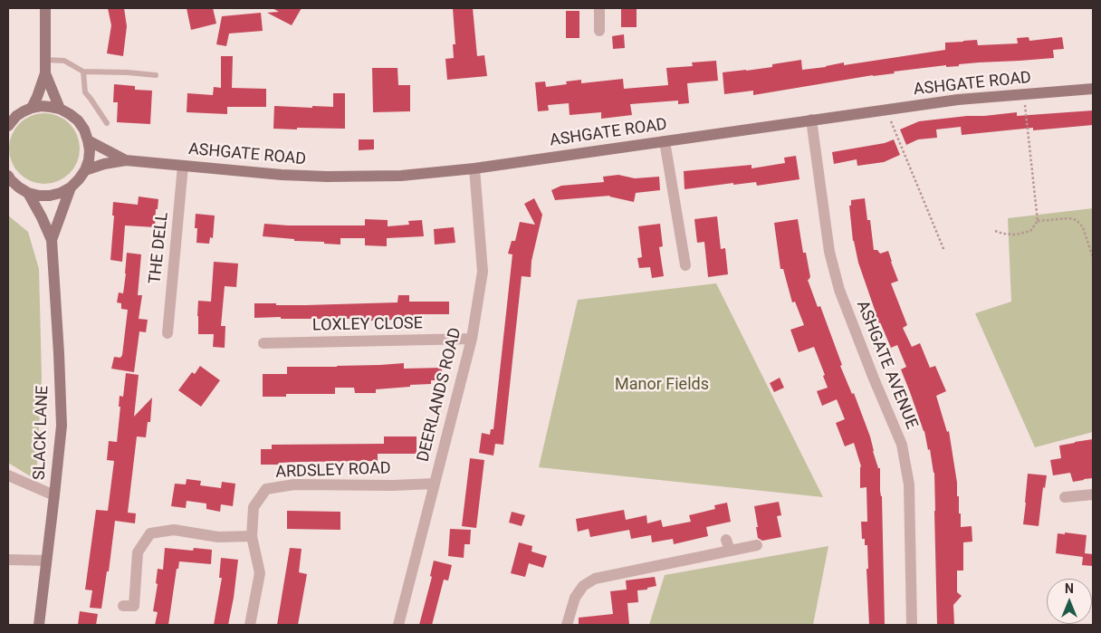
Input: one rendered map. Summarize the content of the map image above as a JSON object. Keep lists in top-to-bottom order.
{
  "streets": {
    "street": [
      "ASHGATE ROAD",
      "THE DELL",
      "LOXLEY CLOSE",
      "ASHGATE AVENUE",
      "DEERLANDS ROAD",
      "SLACK LANE",
      "ARDSLEY ROAD"
    ]
  },
  "crossings": [
    ["ASHGATE ROAD", "THE DELL"],
    ["ASHGATE ROAD", "ASHGATE AVENUE"],
    ["ASHGATE ROAD", "DEERLANDS ROAD"],
    ["LOXLEY CLOSE", "DEERLANDS ROAD"],
    ["DEERLANDS ROAD", "ARDSLEY ROAD"]
  ],
  "parks": ["Manor Fields"],
  "north": "top"
}
